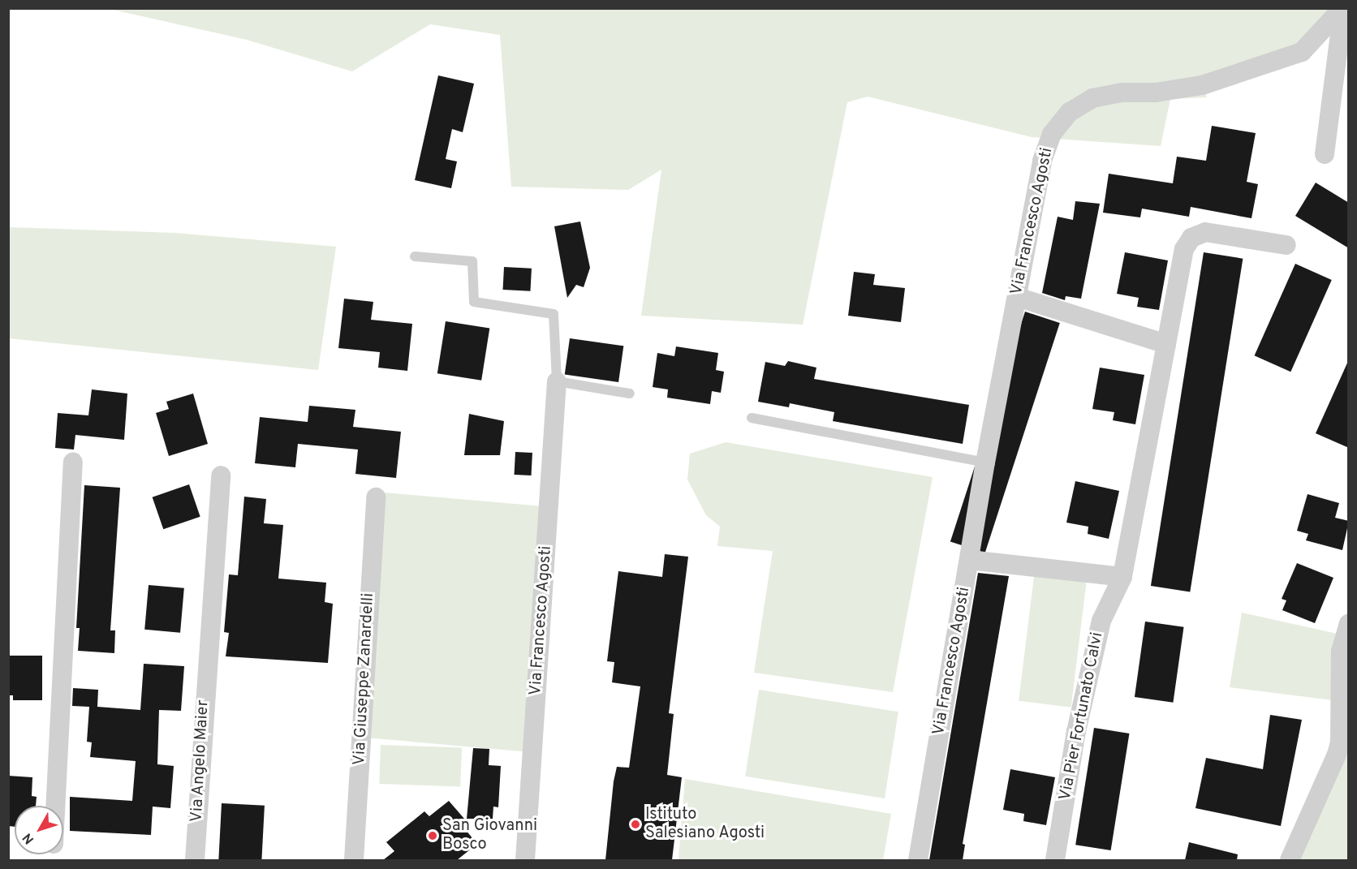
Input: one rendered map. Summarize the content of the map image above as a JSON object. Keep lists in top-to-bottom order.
{
  "streets": {
    "street": [
      "Via Francesco Agosti",
      "Via Giuseppe Zanardelli",
      "Via Pier Fortunato Calvi",
      "Via Angelo Maier"
    ]
  },
  "places": ["Istituto Salesiano Agosti", "San Giovanni Bosco"],
  "north": "bottom left"
}
